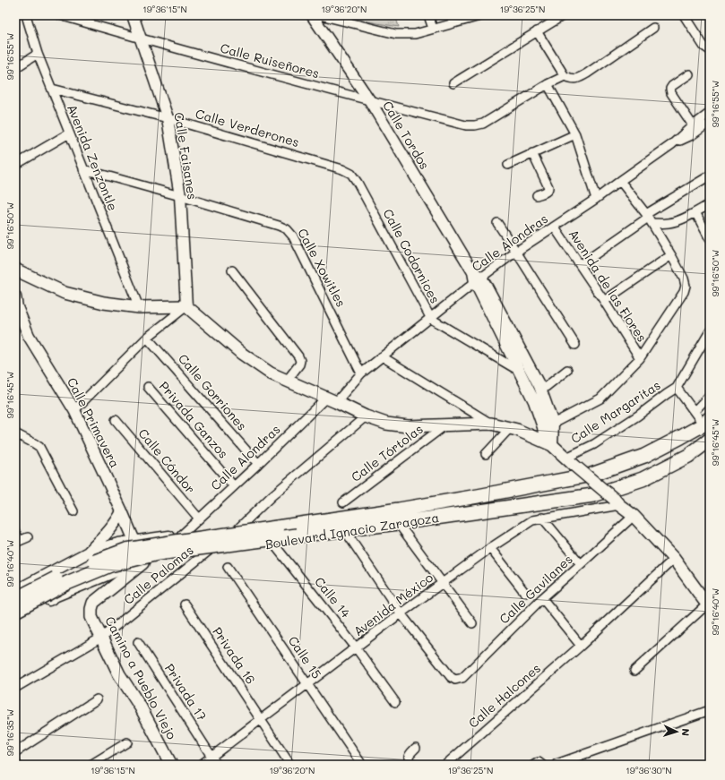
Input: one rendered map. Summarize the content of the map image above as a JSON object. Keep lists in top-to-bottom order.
{
  "streets": {
    "main road": ["Boulevard Ignacio Zaragoza", "Camino a Pueblo Viejo"],
    "street": [
      "Calle Ruiseñores",
      "Calle Verderones",
      "Calle Tordos",
      "Calle Faisanes",
      "Avenida Zenzontle",
      "Calle Alondras",
      "Calle Codornices",
      "Calle Xowitles",
      "Avenida de las Flores",
      "Calle Gorriones",
      "Calle Margaritas",
      "Privada Ganzos",
      "Calle Primavera",
      "Calle Tórtolas",
      "Calle Cóndor",
      "Calle Palomas",
      "Calle Gavilanes",
      "Calle 14",
      "Avenida México",
      "Privada 16",
      "Calle 15",
      "Privada 17",
      "Calle Halcones"
    ]
  },
  "crossings": [
    ["Calle Ruiseñores", "Calle Tordos"],
    ["Calle Ruiseñores", "Calle Faisanes"],
    ["Calle Verderones", "Calle Faisanes"],
    ["Calle Verderones", "Avenida Zenzontle"],
    ["Calle Verderones", "Calle Codornices"],
    ["Calle Tordos", "Calle Alondras"],
    ["Calle Tordos", "Calle Codornices"],
    ["Calle Faisanes", "Calle Xowitles"],
    ["Avenida Zenzontle", "Calle Xowitles"],
    ["Calle Alondras", "Calle Codornices"],
    ["Calle Alondras", "Calle Xowitles"],
    ["Calle Alondras", "Avenida de las Flores"],
    ["Calle Alondras", "Calle Gorriones"],
    ["Calle Alondras", "Privada Ganzos"],
    ["Calle Alondras", "Calle Cóndor"],
    ["Calle Alondras", "Boulevard Ignacio Zaragoza"],
    ["Calle Primavera", "Boulevard Ignacio Zaragoza"],
    ["Calle Primavera", "Camino a Pueblo Viejo"],
    ["Boulevard Ignacio Zaragoza", "Calle Palomas"],
    ["Boulevard Ignacio Zaragoza", "Calle 14"],
    ["Boulevard Ignacio Zaragoza", "Camino a Pueblo Viejo"],
    ["Calle Palomas", "Camino a Pueblo Viejo"],
    ["Calle Gavilanes", "Avenida México"],
    ["Calle 14", "Avenida México"],
    ["Avenida México", "Privada 16"],
    ["Avenida México", "Calle 15"],
    ["Avenida México", "Privada 17"]
  ],
  "north": "right",
  "coordinates": [
    "19°36'15\"N",
    "19°36'20\"N",
    "19°36'25\"N",
    "99°16'55\"W",
    "99°16'50\"W",
    "99°16'45\"W",
    "99°16'40\"W",
    "99°16'35\"W",
    "19°36'30\"N"
  ]
}
